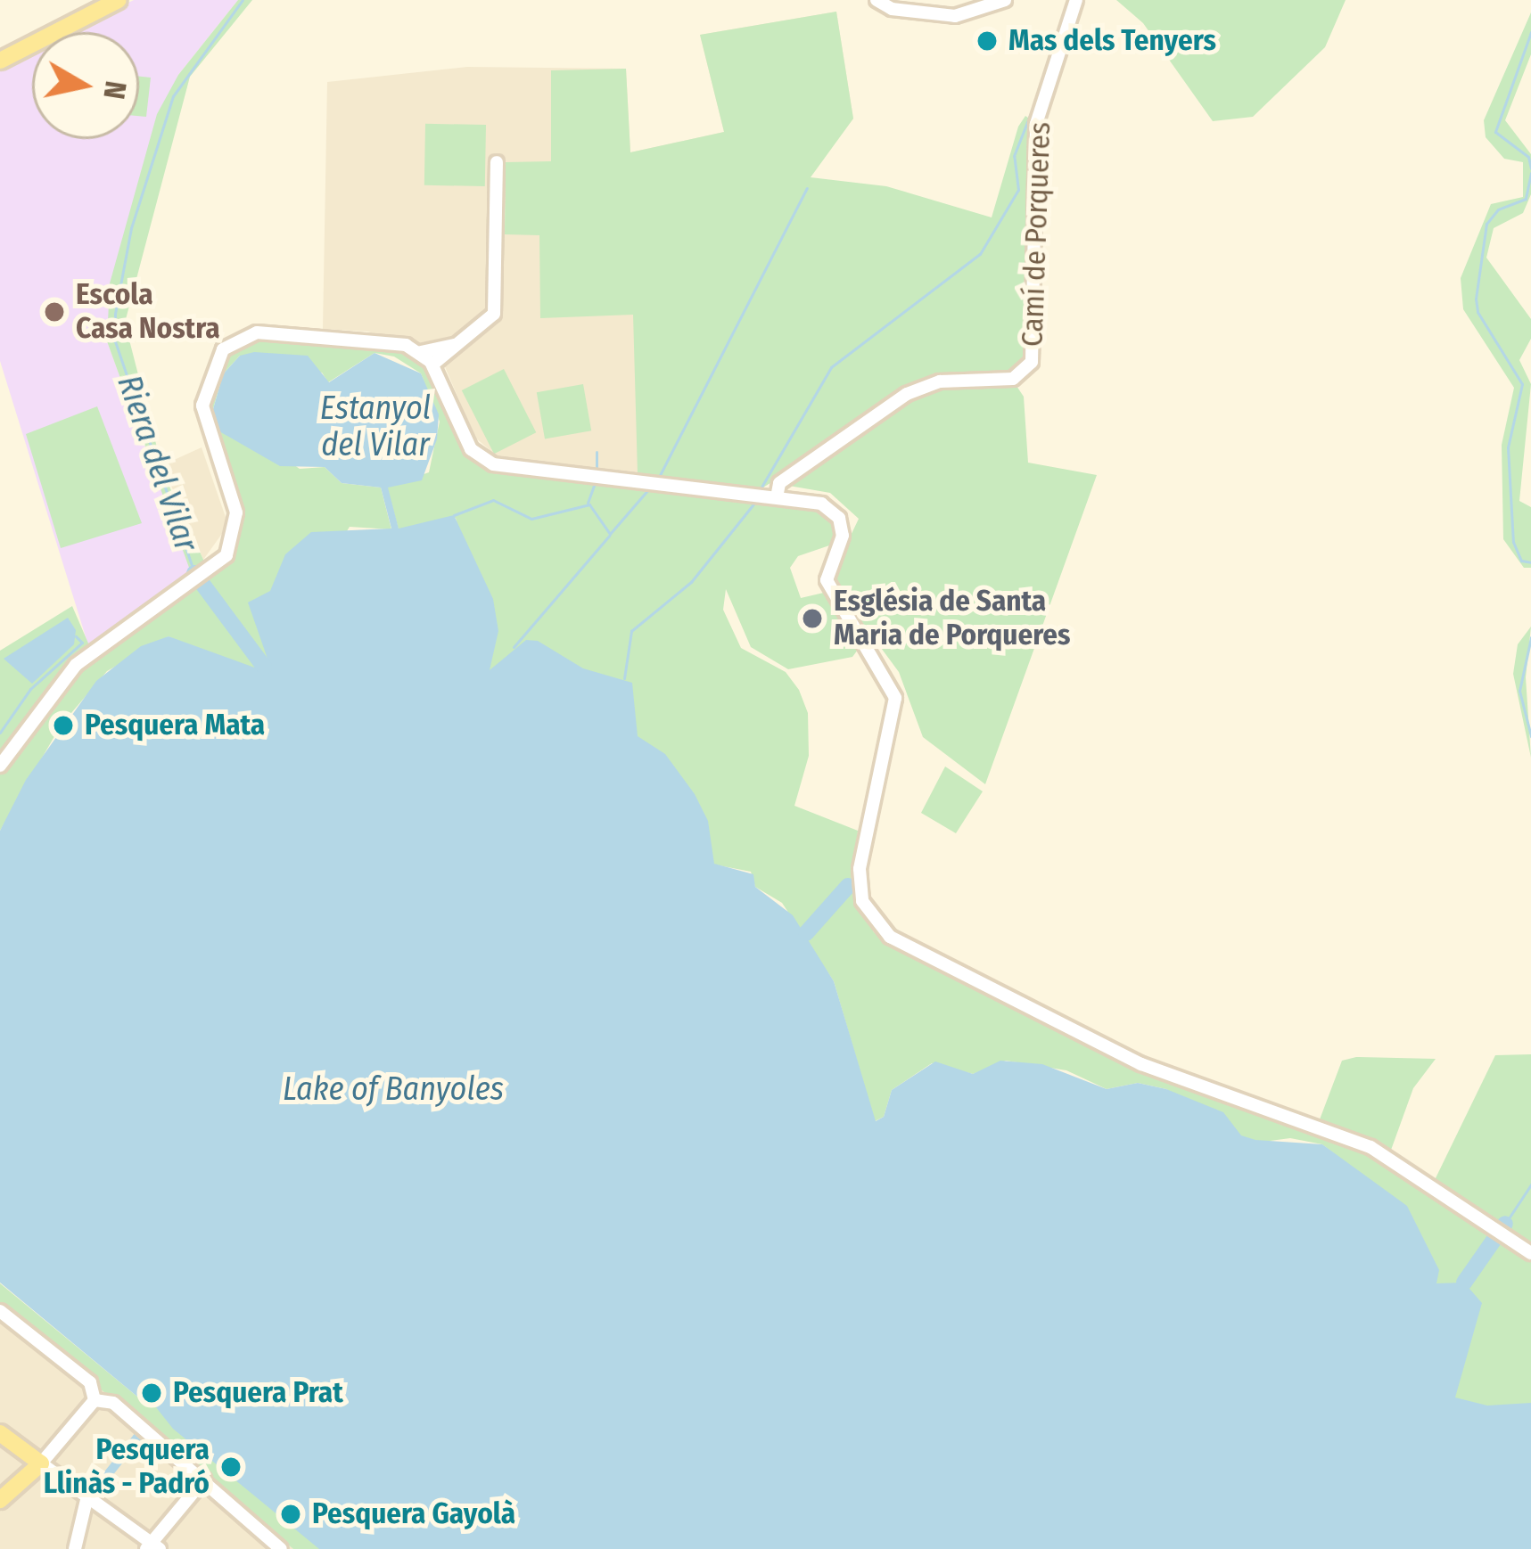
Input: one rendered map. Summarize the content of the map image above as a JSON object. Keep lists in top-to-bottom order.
{
  "streets": {
    "street": ["Camí de Porqueres"]
  },
  "water": ["Estanyol del Vilar", "Riera del Vilar", "Lake of Banyoles"],
  "places": [
    "Mas dels Tenyers",
    "Escola Casa Nostra",
    "Església de Santa Maria de Porqueres",
    "Pesquera Mata",
    "Pesquera Prat",
    "Pesquera Llinàs - Padró",
    "Pesquera Gayolà"
  ],
  "north": "right"
}
